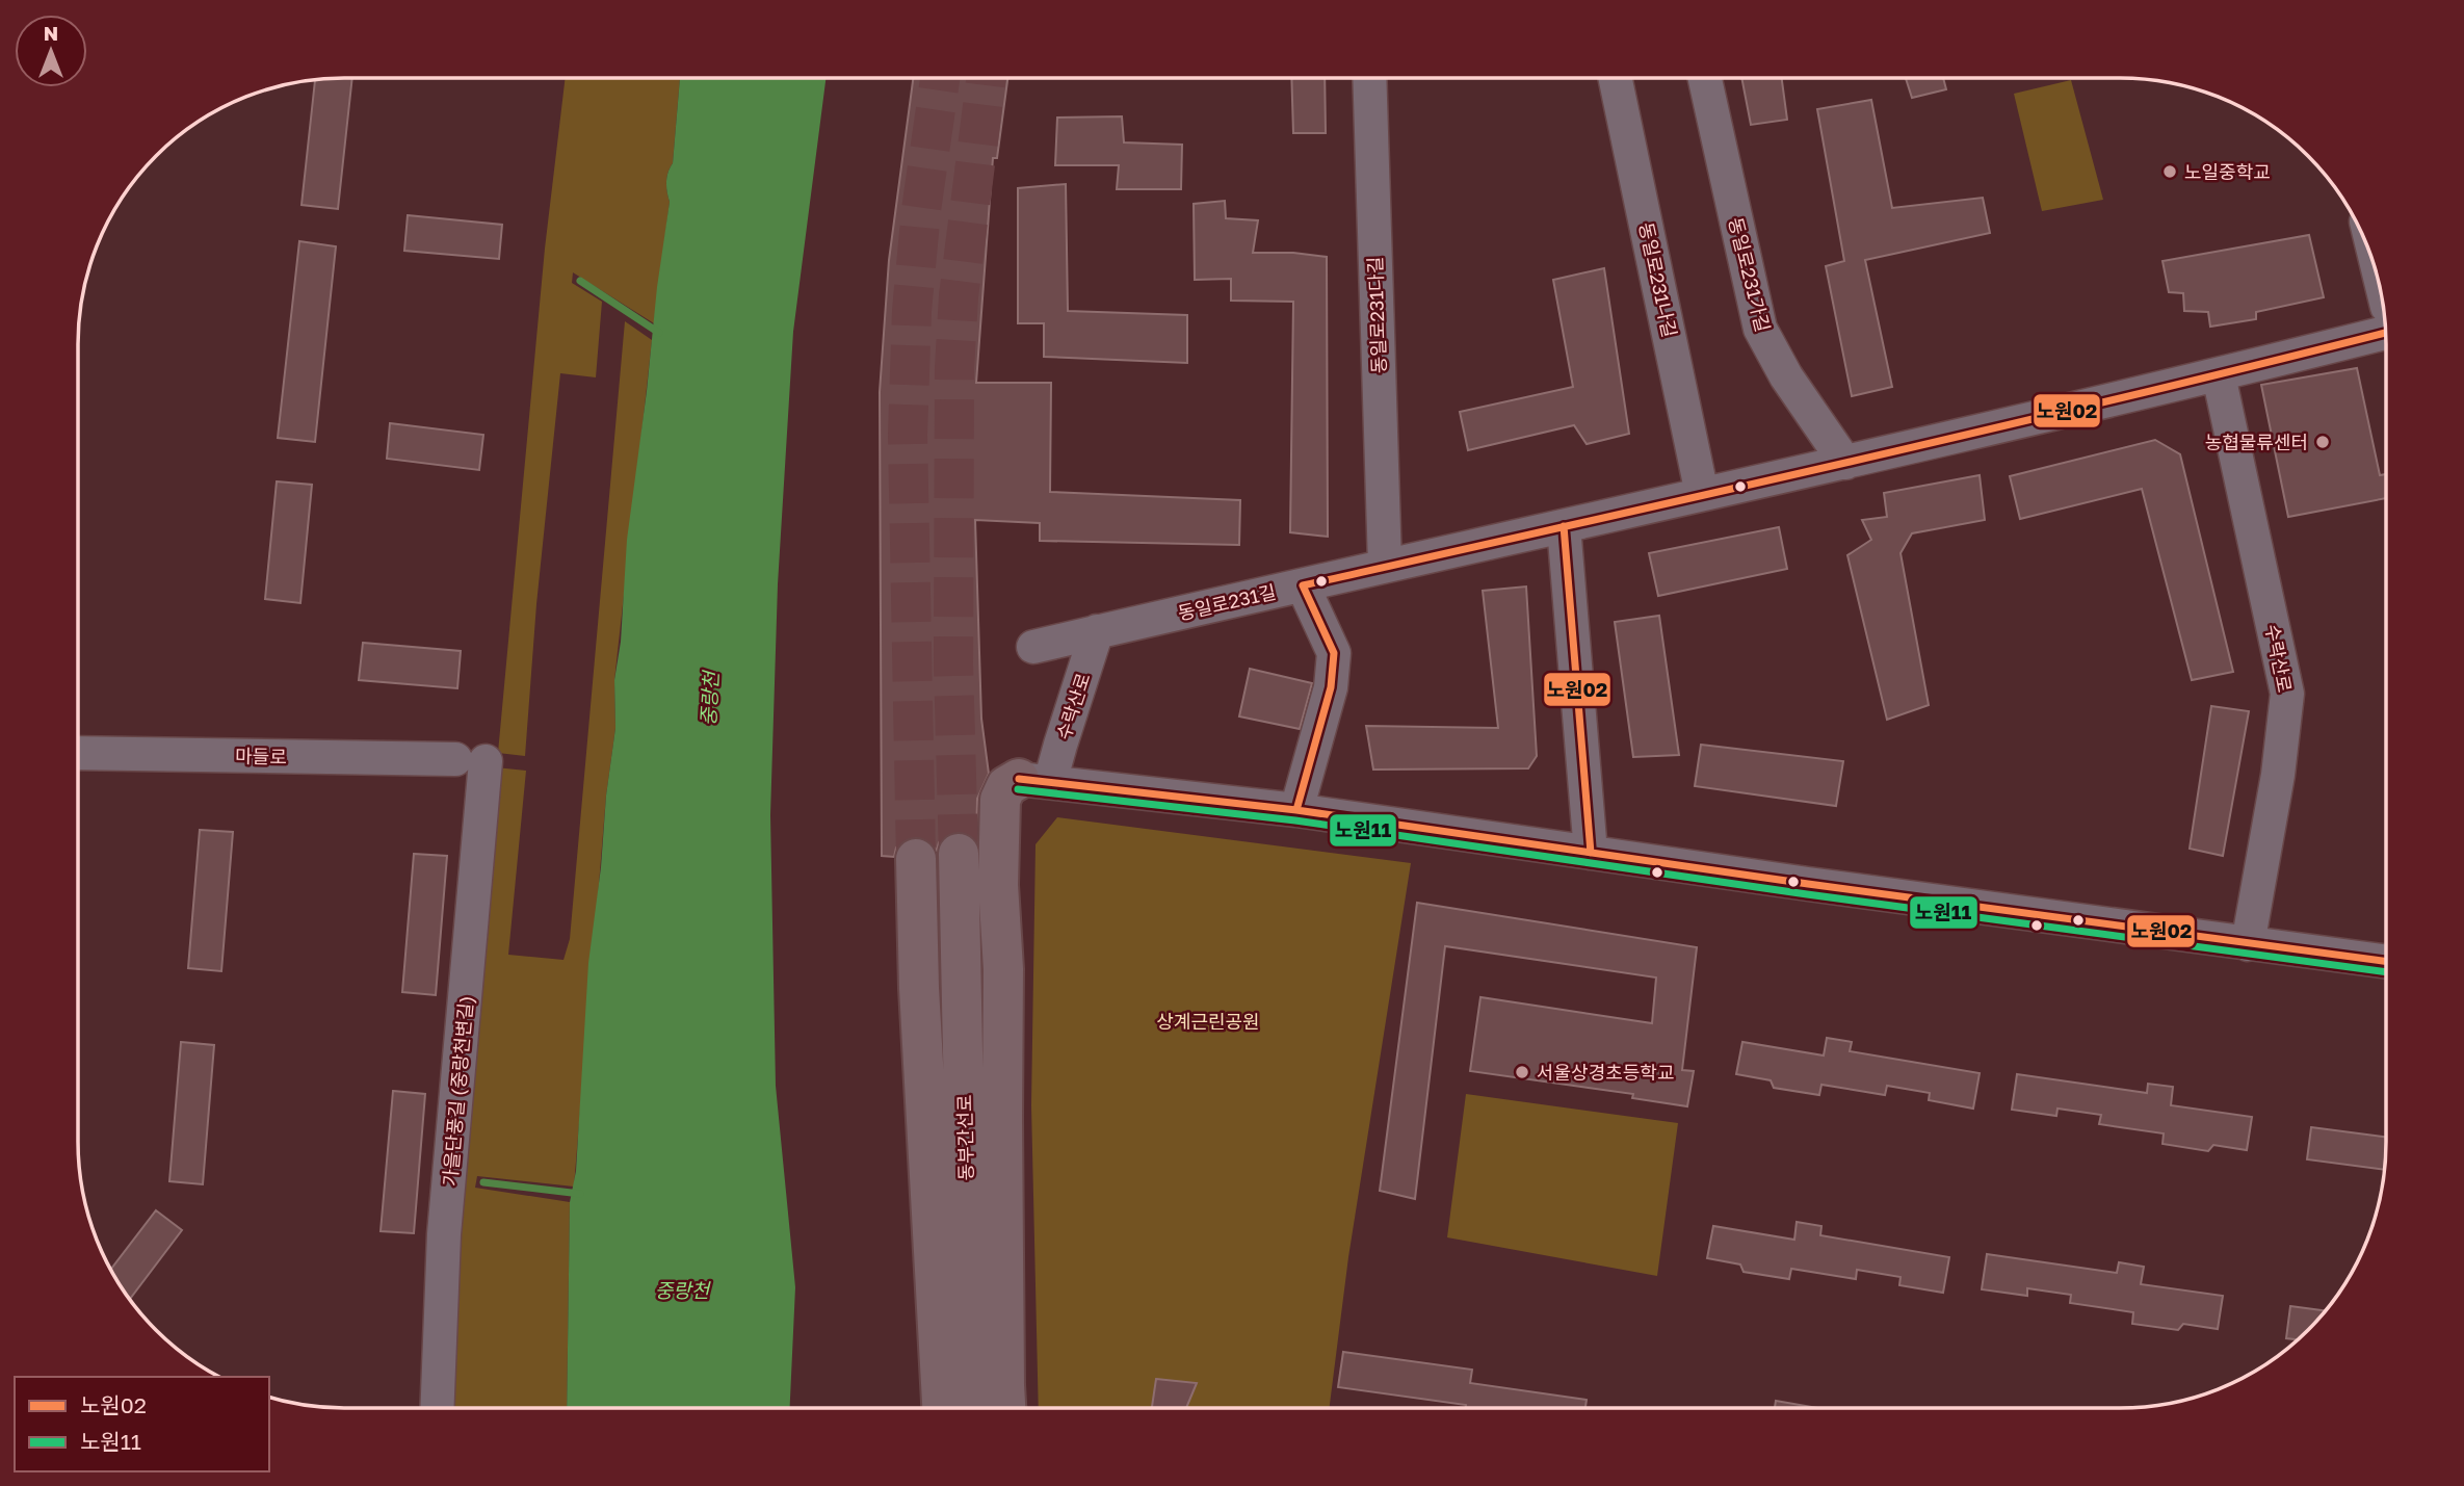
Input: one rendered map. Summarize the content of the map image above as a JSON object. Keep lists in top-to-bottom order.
{
  "streets": {
    "highway": ["동부간선로"],
    "street": [
      "동일로231가길",
      "동일로231나길",
      "동일로231다길",
      "동일로231길",
      "수락산로",
      "마들로",
      "가을단풍길 (중랑천변길)"
    ]
  },
  "crossings": [
    ["동일로231가길", "동일로231길"],
    ["동일로231나길", "동일로231길"],
    ["동일로231다길", "동일로231길"],
    ["동일로231길", "수락산로"],
    ["마들로", "가을단풍길 (중랑천변길)"]
  ],
  "water": ["중랑천"],
  "parks": ["상계근린공원"],
  "places": ["노일중학교", "농협물류센터", "서울상경초등학교"],
  "lines": ["transit line 노원02", "transit line 노원11"],
  "legend": ["노원02", "노원11"],
  "north": "top"
}
